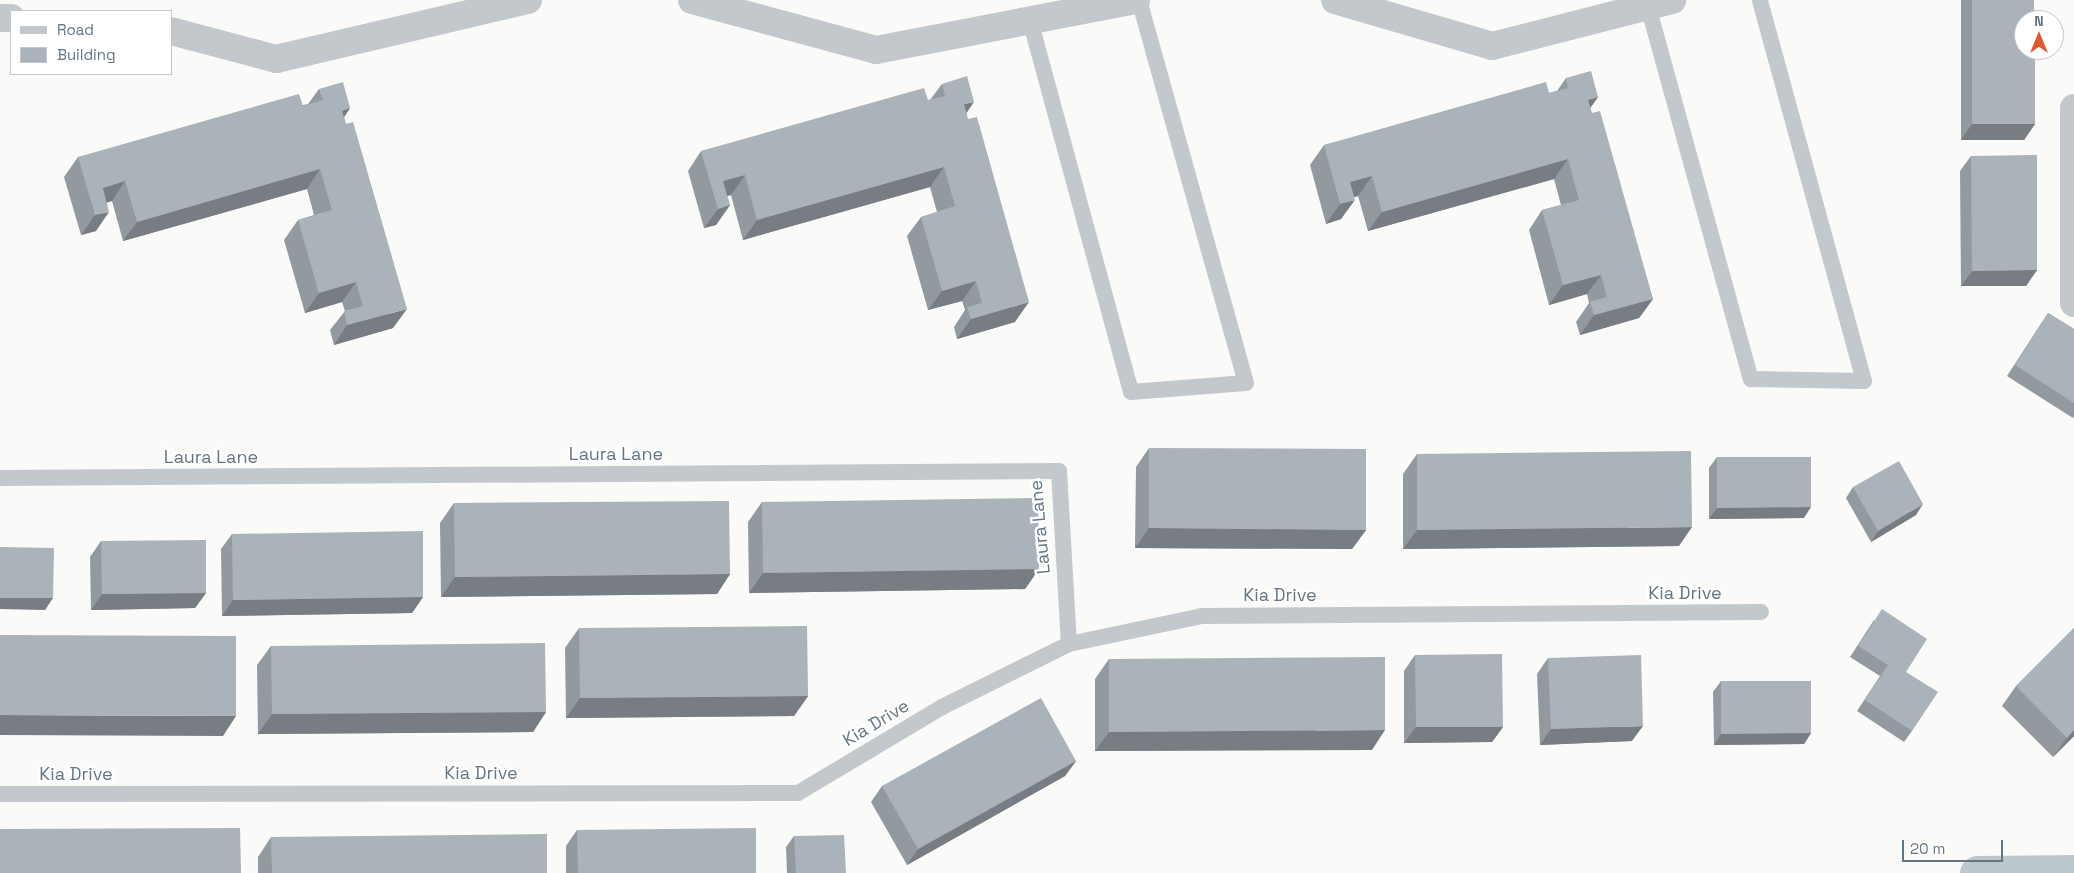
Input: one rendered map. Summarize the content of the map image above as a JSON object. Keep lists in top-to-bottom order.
{
  "streets": {
    "lane": ["Laura Lane", "Kia Drive"]
  },
  "crossings": [
    ["Laura Lane", "Kia Drive"]
  ],
  "legend": ["Road", "Building"],
  "scale_bar": "20 m",
  "north": "top"
}
